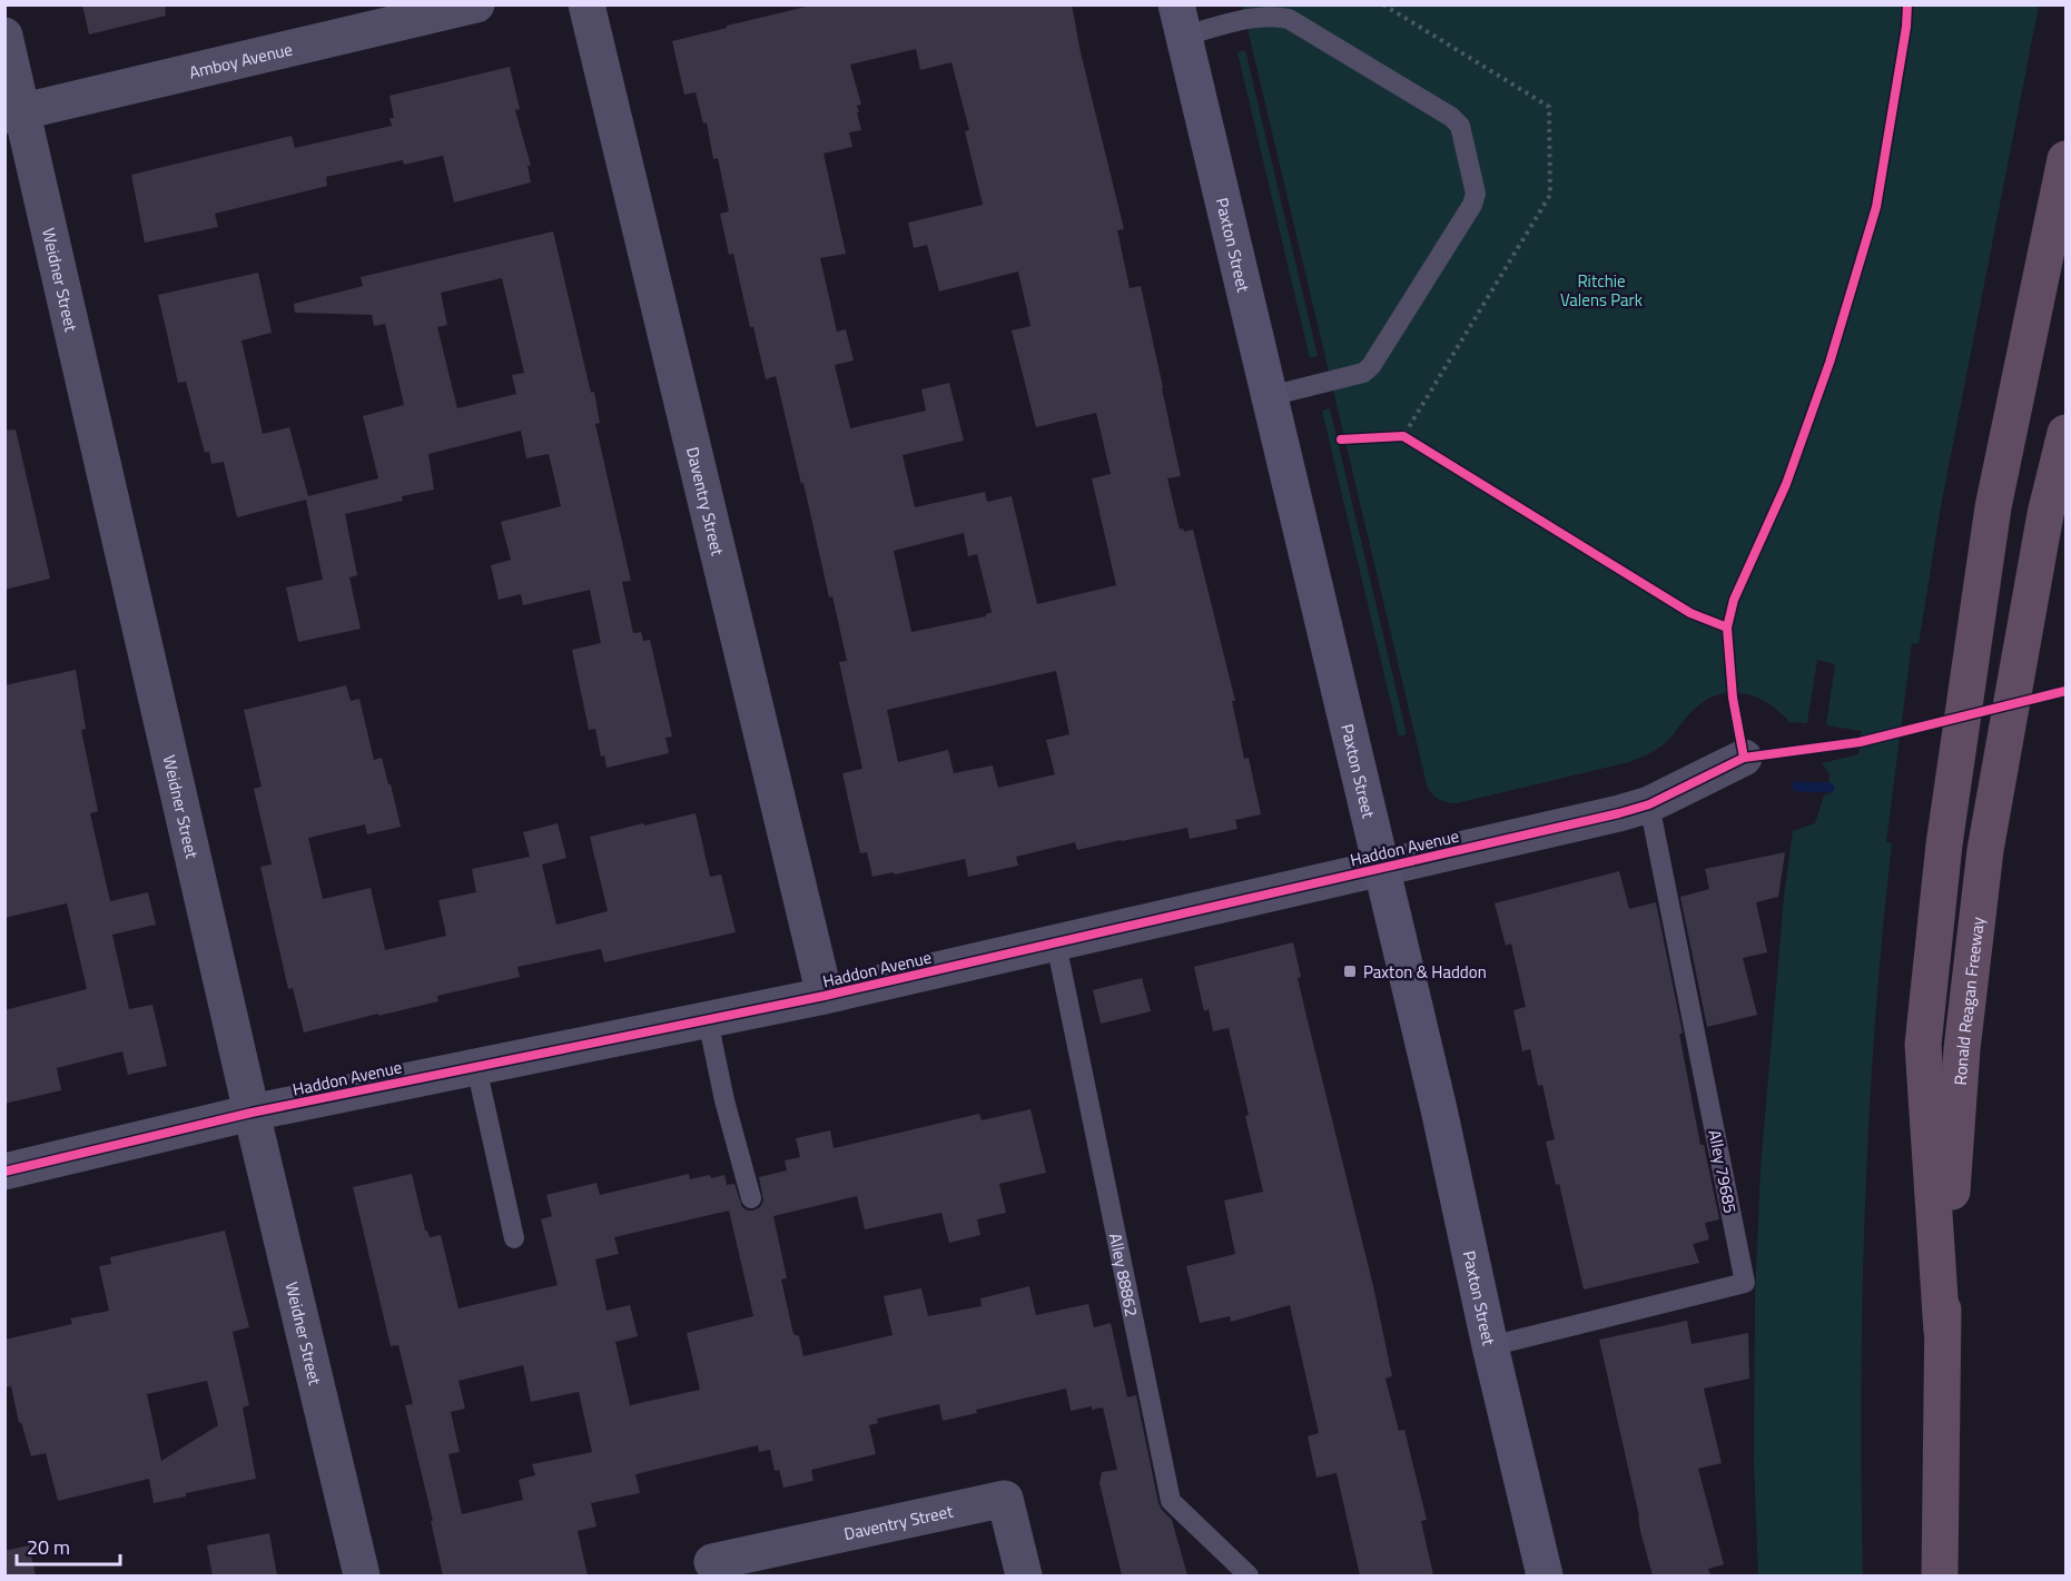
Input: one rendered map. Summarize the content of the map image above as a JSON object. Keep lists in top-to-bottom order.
{
  "streets": {
    "highway": ["Ronald Reagan Freeway"],
    "street": [
      "Amboy Avenue",
      "Paxton Street",
      "Weidner Street",
      "Daventry Street",
      "Haddon Avenue"
    ],
    "lane": ["Alley 79685", "Alley 88862"]
  },
  "crossings": [
    ["Amboy Avenue", "Weidner Street"],
    ["Paxton Street", "Haddon Avenue"],
    ["Paxton Street", "Alley 79685"],
    ["Weidner Street", "Haddon Avenue"],
    ["Daventry Street", "Haddon Avenue"],
    ["Haddon Avenue", "Alley 79685"],
    ["Haddon Avenue", "Alley 88862"]
  ],
  "parks": ["Ritchie Valens Park"],
  "places": {
    "transit": ["Paxton & Haddon"]
  },
  "scale_bar": "20 m"
}
